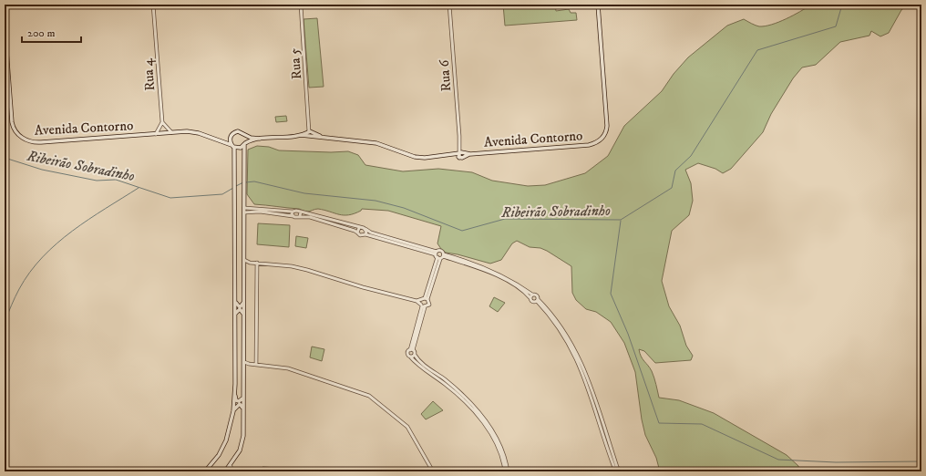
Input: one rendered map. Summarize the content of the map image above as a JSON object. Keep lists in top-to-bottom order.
{
  "streets": {
    "main road": ["Avenida Contorno"],
    "street": ["Rua 5", "Rua 4", "Rua 6"]
  },
  "crossings": [
    ["Rua 6", "Avenida Contorno"]
  ],
  "water": ["Ribeirão Sobradinho"],
  "scale_bar": "200 m"
}
